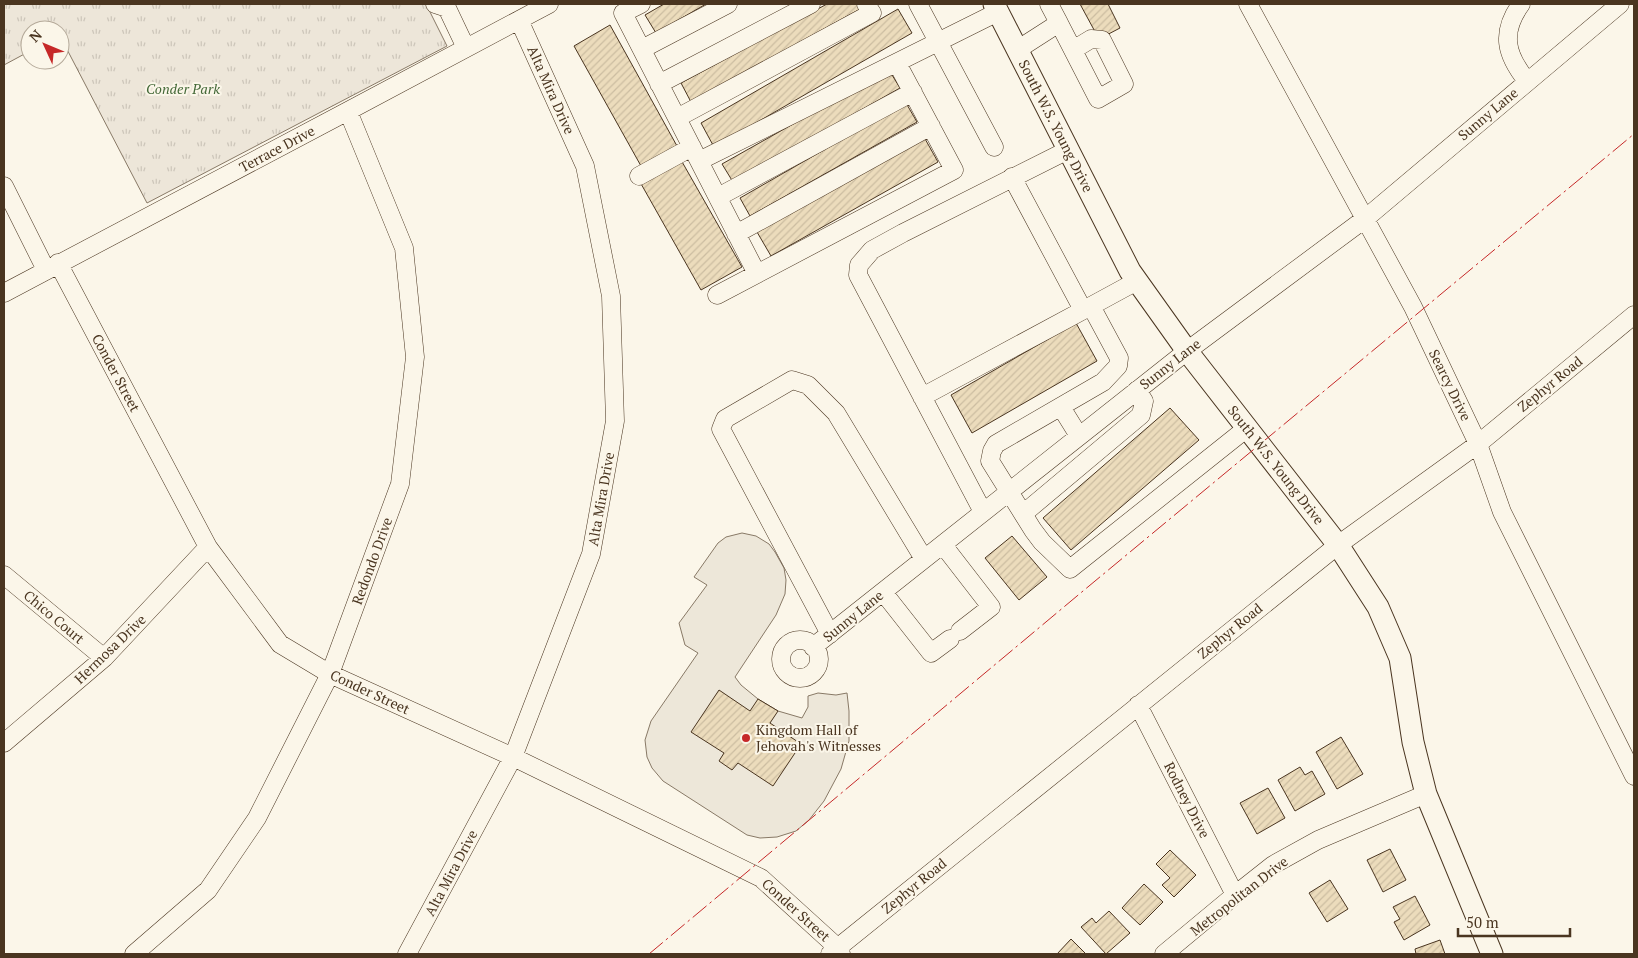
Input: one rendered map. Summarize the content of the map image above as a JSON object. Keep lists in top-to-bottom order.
{
  "streets": {
    "main road": ["South W.S. Young Drive"],
    "street": [
      "Alta Mira Drive",
      "Sunny Lane",
      "Terrace Drive",
      "Conder Street",
      "Zephyr Road",
      "Searcy Drive",
      "Redondo Drive",
      "Chico Court",
      "Hermosa Drive",
      "Rodney Drive",
      "Metropolitan Drive"
    ]
  },
  "crossings": [
    ["Alta Mira Drive", "Terrace Drive"],
    ["Alta Mira Drive", "Conder Street"],
    ["Sunny Lane", "South W.S. Young Drive"],
    ["Sunny Lane", "Searcy Drive"],
    ["South W.S. Young Drive", "Zephyr Road"],
    ["South W.S. Young Drive", "Metropolitan Drive"],
    ["Terrace Drive", "Conder Street"],
    ["Terrace Drive", "Redondo Drive"],
    ["Conder Street", "Zephyr Road"],
    ["Conder Street", "Redondo Drive"],
    ["Conder Street", "Hermosa Drive"],
    ["Zephyr Road", "Searcy Drive"],
    ["Zephyr Road", "Rodney Drive"],
    ["Chico Court", "Hermosa Drive"],
    ["Rodney Drive", "Metropolitan Drive"]
  ],
  "parks": ["Conder Park"],
  "places": ["Kingdom Hall of Jehovah's Witnesses"],
  "scale_bar": "50 m",
  "north": "top left"
}
